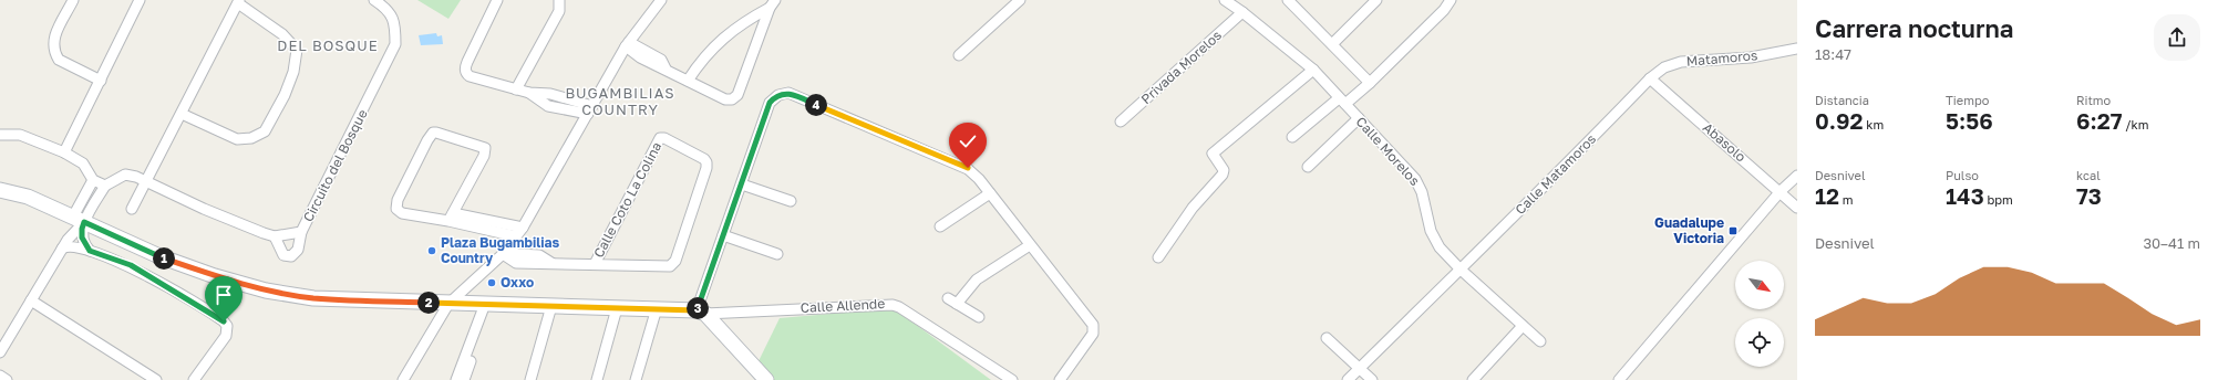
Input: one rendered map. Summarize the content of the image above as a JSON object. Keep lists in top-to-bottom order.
{
  "streets": {
    "street": [
      "Matamoros",
      "Privada Morelos",
      "Abasolo",
      "Calle Morelos",
      "Circuito del Bosque",
      "Calle Matamoros",
      "Calle Coto La Colina",
      "Calle Allende"
    ]
  },
  "crossings": [
    ["Matamoros", "Abasolo"],
    ["Matamoros", "Calle Matamoros"],
    ["Privada Morelos", "Calle Morelos"],
    ["Abasolo", "Calle Matamoros"],
    ["Calle Morelos", "Calle Matamoros"]
  ],
  "districts": ["DEL BOSQUE", "BUGAMBILIAS COUNTRY"],
  "places": {
    "transit": ["Guadalupe Victoria"],
    "other": ["Plaza Bugambilias Country", "Oxxo"]
  },
  "north": "bottom right",
  "page": {
    "heading": ["Carrera nocturna", "18:47"],
    "stats": [
      ["Distancia", "0.92 km"],
      ["Tiempo", "5:56"],
      ["Ritmo", "6:27 /km"],
      ["Desnivel", "12 m"],
      ["Pulso", "143 bpm"],
      ["kcal", "73"]
    ],
    "pins": [
      "4",
      "1",
      "2",
      "3"
    ],
    "chart": ["Desnivel", "30–41 m"]
  }
}
